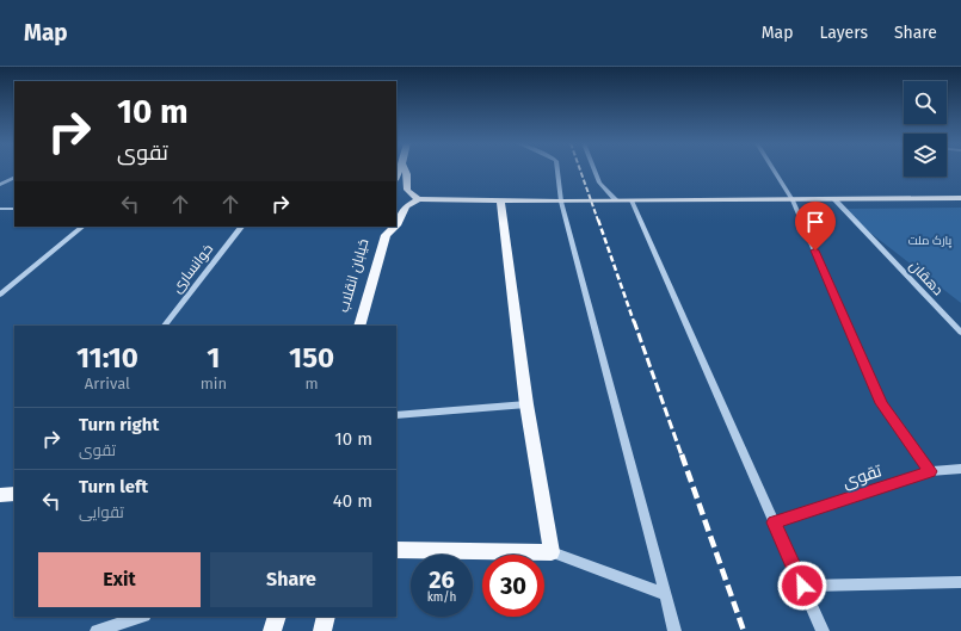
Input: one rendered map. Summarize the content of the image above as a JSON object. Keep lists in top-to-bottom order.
{
  "streets": {
    "main road": ["خیابان انقلاب"],
    "street": ["خوانساری", "دهقان", "تقوی"]
  },
  "parks": ["پارک ملت"],
  "page": {
    "header": "Map",
    "nav": ["Map", "Layers", "Share"],
    "turn": ["10 m", "تقوی"],
    "eta": [
      "11:10",
      "Arrival",
      "1",
      "min",
      "150",
      "m"
    ],
    "list": [
      {
        "name": "Turn right",
        "note": "تقوی",
        "value": "10 m"
      },
      {
        "name": "Turn left",
        "note": "تقوایی",
        "value": "40 m"
      }
    ],
    "buttons": ["Exit", "Share"],
    "speed": "26 km/h",
    "limit": "30"
  }
}
